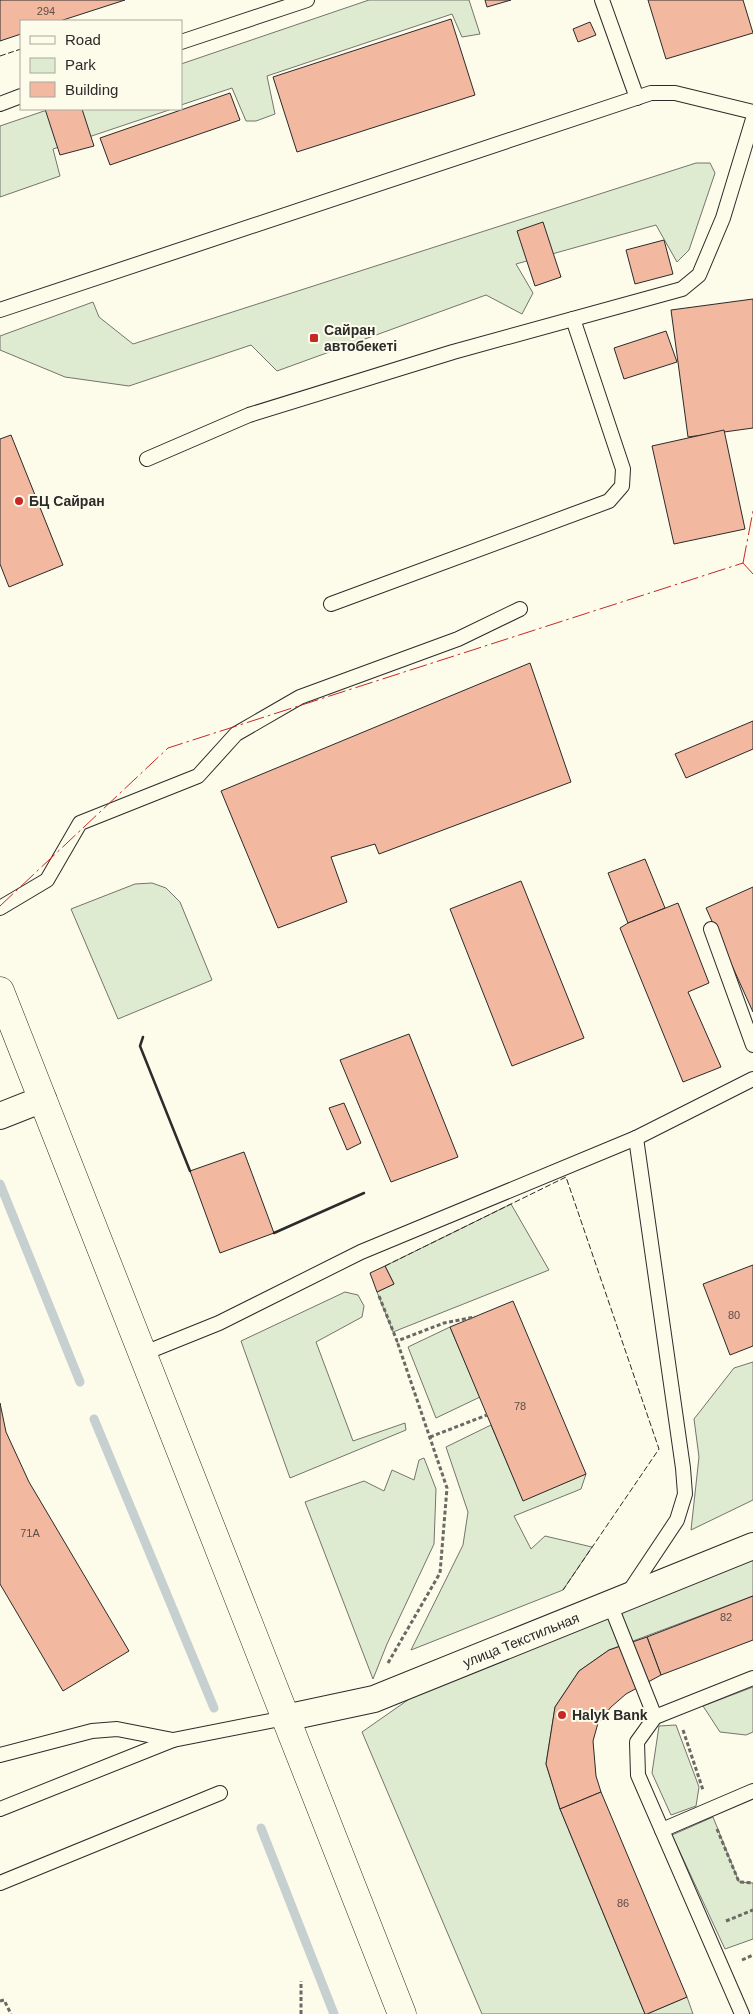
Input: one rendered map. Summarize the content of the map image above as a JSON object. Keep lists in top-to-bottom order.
{
  "streets": {
    "street": ["улица Текстильная"]
  },
  "places": {
    "transit": ["Сайран автобекеті"],
    "other": ["БЦ Сайран", "Halyk Bank"]
  },
  "house_numbers": [
    "294",
    "80",
    "78",
    "71А",
    "82",
    "86"
  ],
  "legend": ["Road", "Park", "Building"]
}
